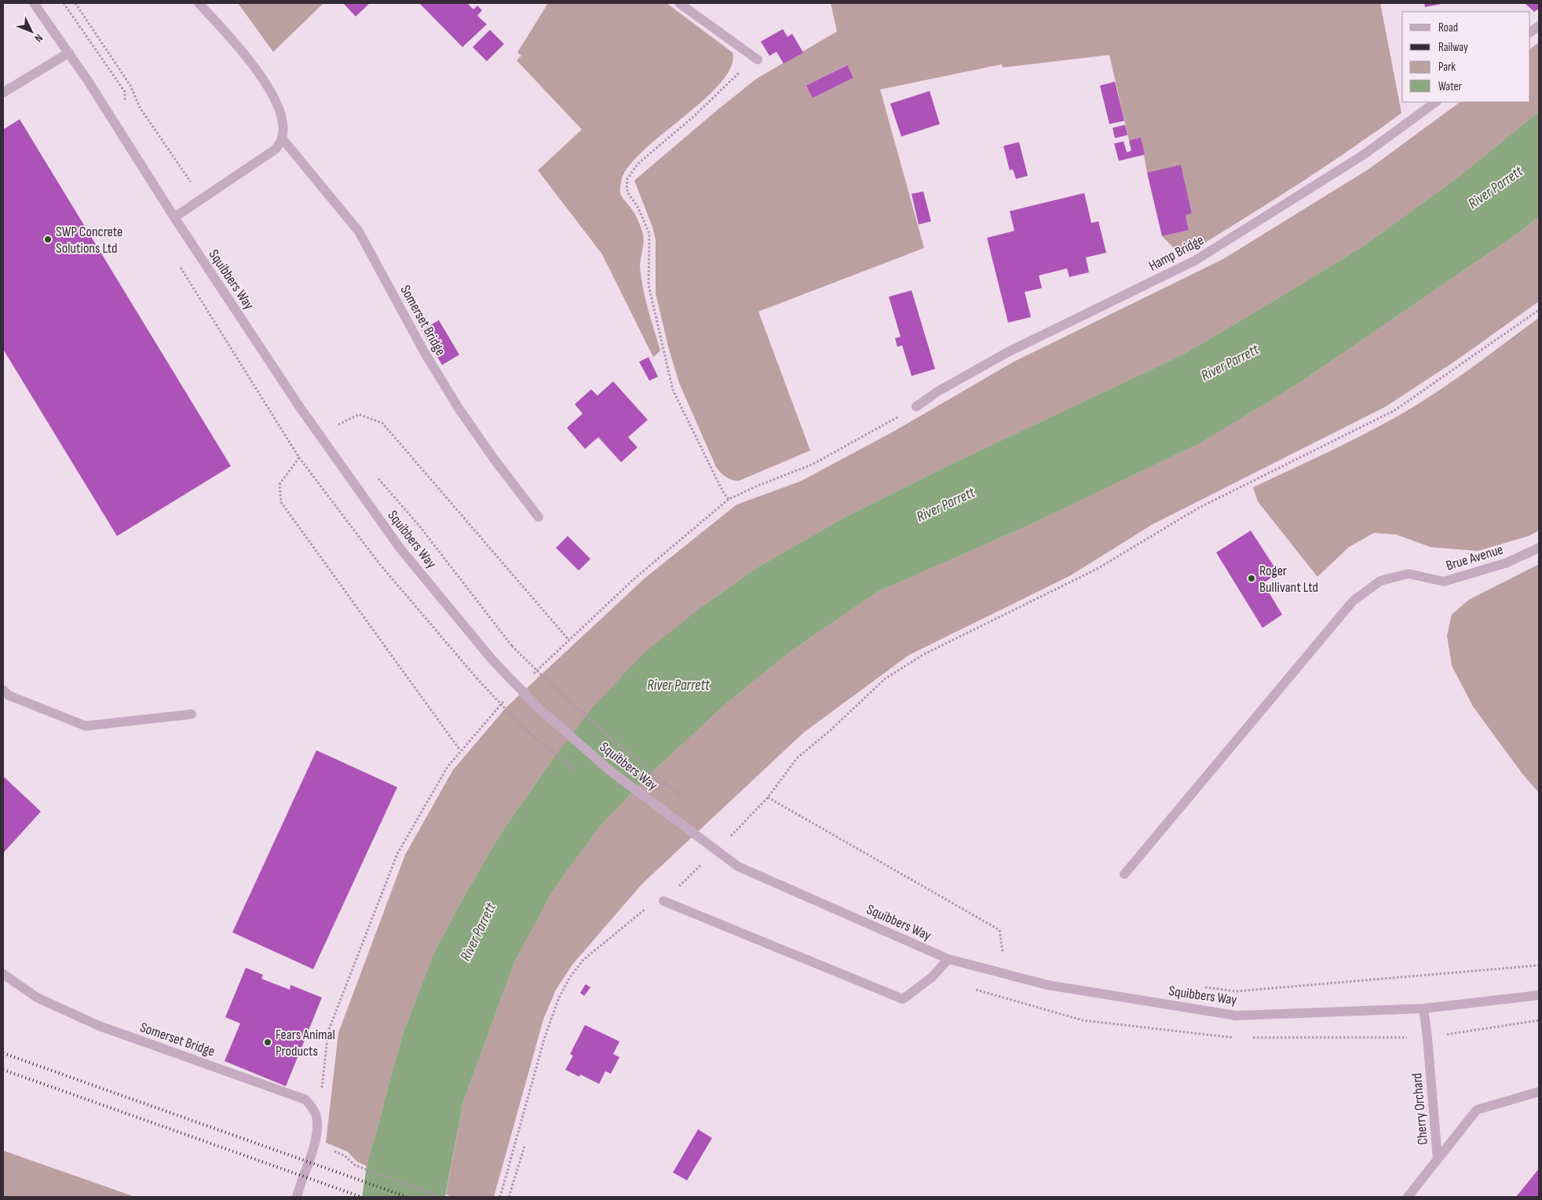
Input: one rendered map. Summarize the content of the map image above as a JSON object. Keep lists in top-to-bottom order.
{
  "streets": {
    "street": [
      "Hamp Bridge",
      "Squibbers Way",
      "Somerset Bridge",
      "Brue Avenue",
      "Cherry Orchard"
    ]
  },
  "crossings": [
    ["Squibbers Way", "Cherry Orchard"]
  ],
  "water": ["River Parrett"],
  "places": ["SWP Concrete Solutions Ltd", "Roger Bullivant Ltd", "Fears Animal Products"],
  "legend": [
    "Road",
    "Railway",
    "Park",
    "Water"
  ],
  "north": "bottom right"
}
